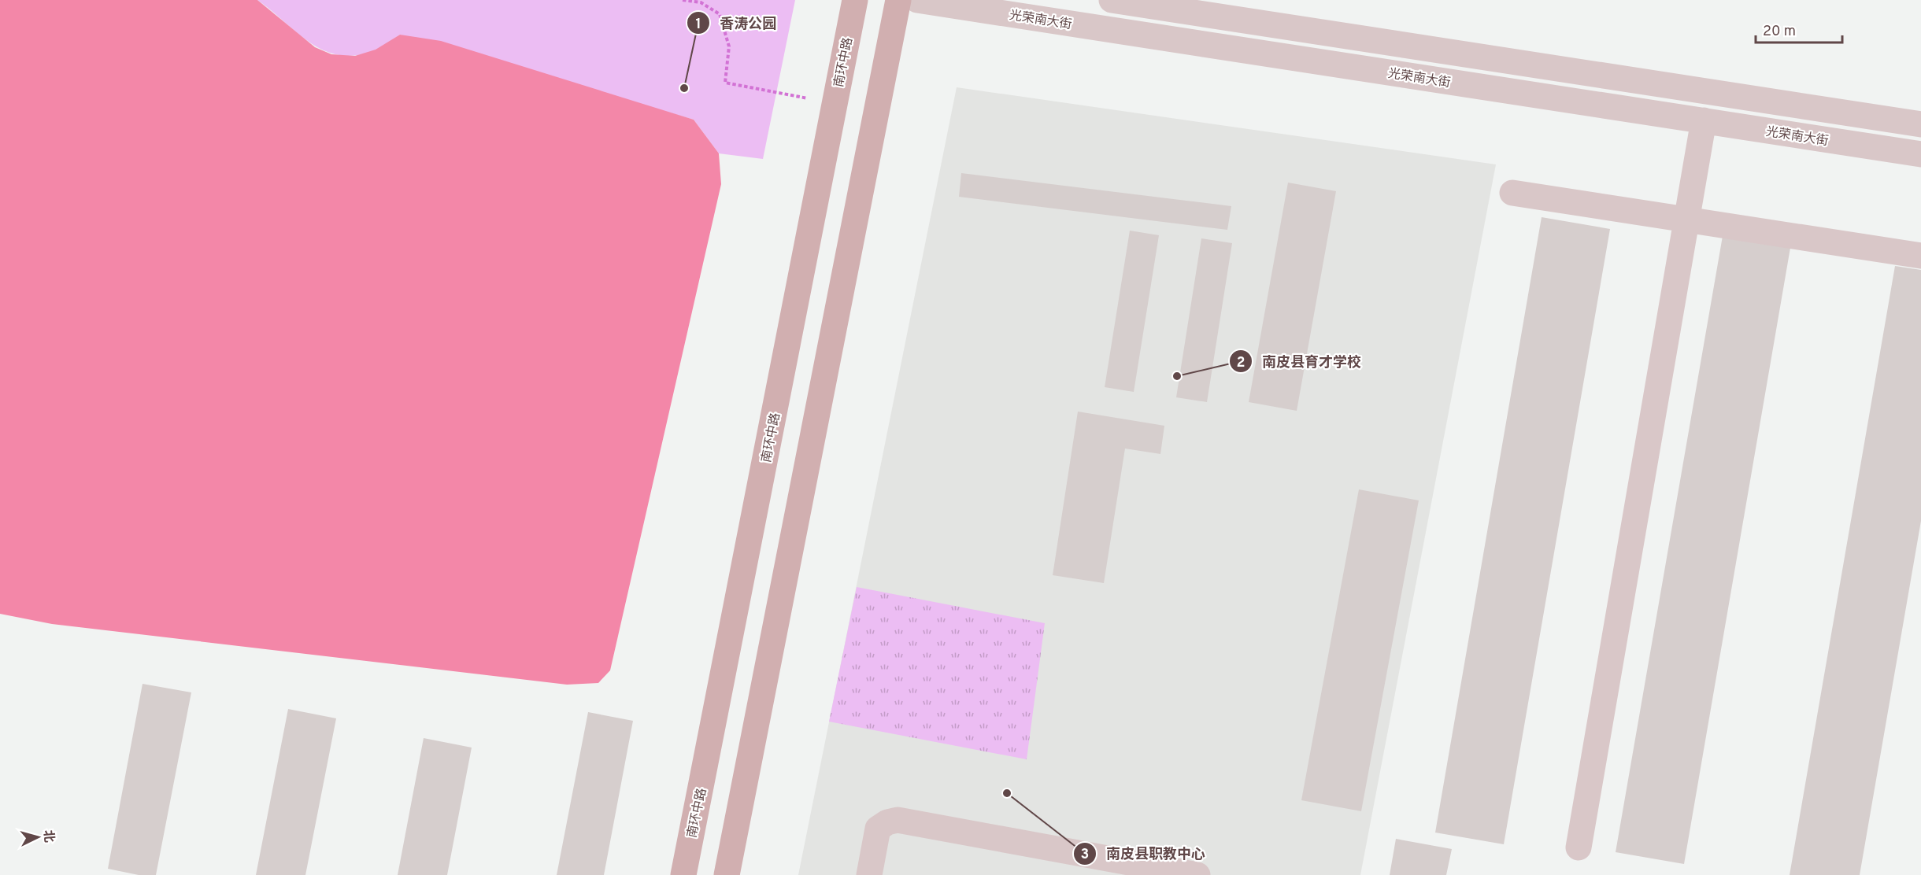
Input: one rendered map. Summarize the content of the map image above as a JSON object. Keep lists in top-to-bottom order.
{
  "streets": {
    "main road": ["南环中路"],
    "street": ["光荣南大街"]
  },
  "places": ["香涛公园", "南皮县育才学校", "南皮县职教中心"],
  "scale_bar": "20 m",
  "north": "right"
}
